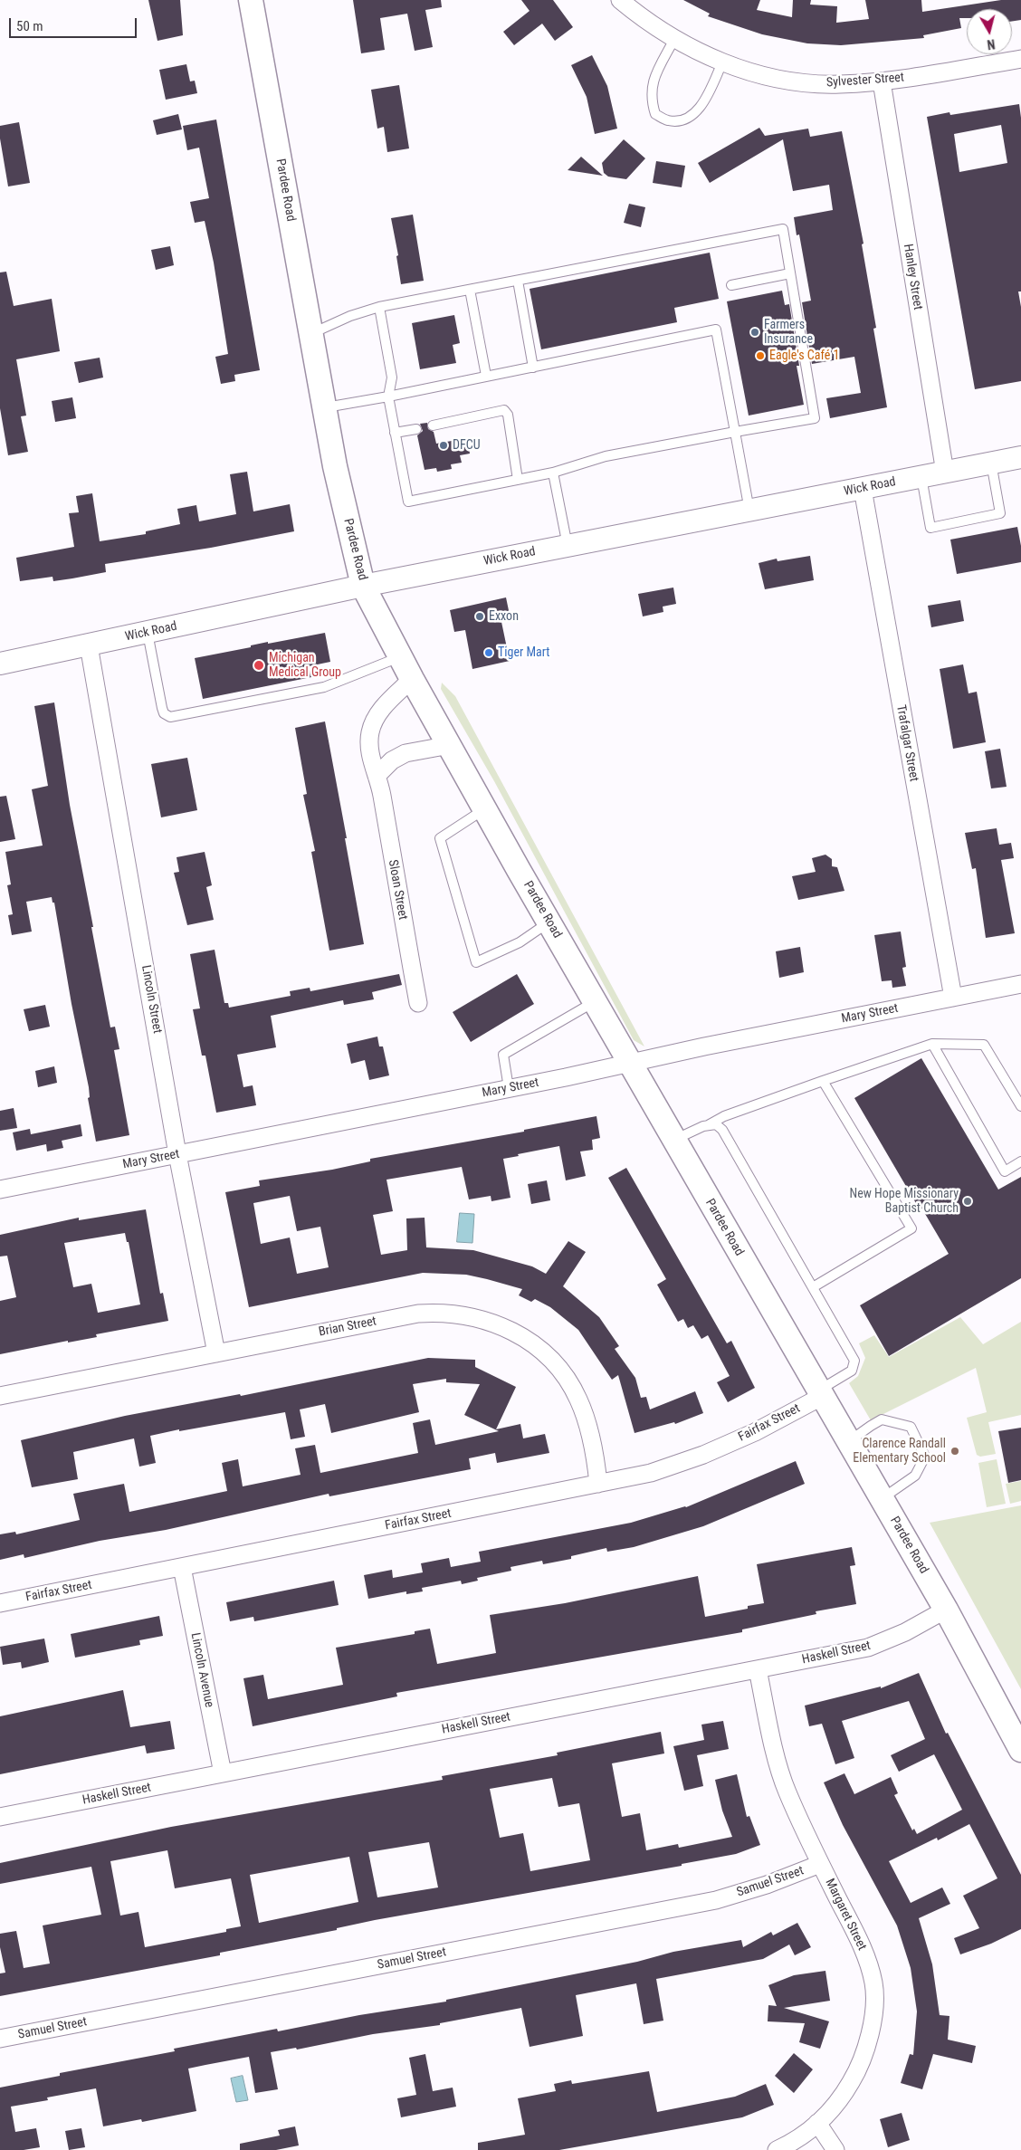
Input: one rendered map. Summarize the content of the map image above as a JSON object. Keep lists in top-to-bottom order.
{
  "streets": {
    "main road": ["Pardee Road"],
    "street": [
      "Sylvester Street",
      "Hanley Street",
      "Wick Road",
      "Trafalgar Street",
      "Sloan Street",
      "Lincoln Street",
      "Mary Street",
      "Brian Street",
      "Fairfax Street",
      "Haskell Street",
      "Lincoln Avenue",
      "Samuel Street",
      "Margaret Street"
    ]
  },
  "crossings": [
    ["Sylvester Street", "Hanley Street"],
    ["Pardee Road", "Wick Road"],
    ["Pardee Road", "Sloan Street"],
    ["Pardee Road", "Mary Street"],
    ["Pardee Road", "Fairfax Street"],
    ["Pardee Road", "Haskell Street"],
    ["Hanley Street", "Wick Road"],
    ["Wick Road", "Trafalgar Street"],
    ["Wick Road", "Lincoln Street"],
    ["Trafalgar Street", "Mary Street"],
    ["Lincoln Street", "Mary Street"],
    ["Lincoln Street", "Brian Street"],
    ["Brian Street", "Fairfax Street"],
    ["Fairfax Street", "Lincoln Avenue"],
    ["Haskell Street", "Lincoln Avenue"],
    ["Haskell Street", "Margaret Street"],
    ["Samuel Street", "Margaret Street"]
  ],
  "places": [
    "Farmers Insurance",
    "Eagle's Café 1",
    "DFCU",
    "Exxon",
    "Tiger Mart",
    "Michigan Medical Group",
    "New Hope Missionary Baptist Church",
    "Clarence Randall Elementary School"
  ],
  "scale_bar": "50 m",
  "north": "bottom"
}
